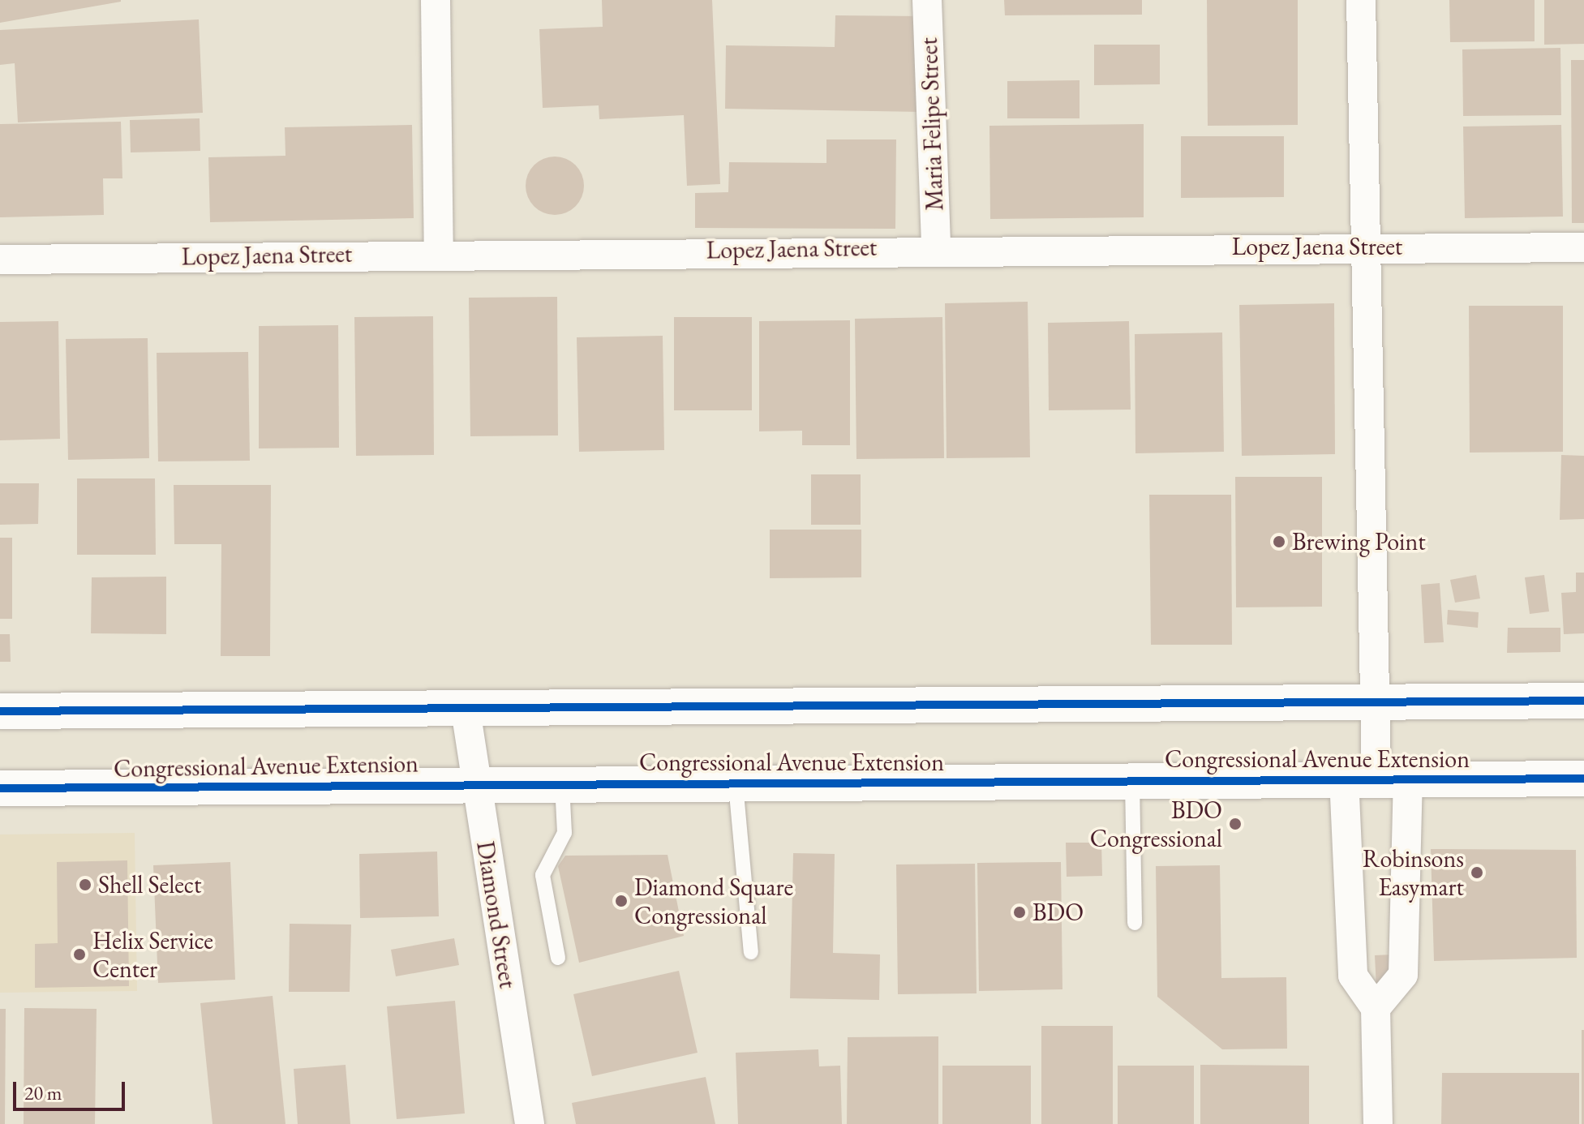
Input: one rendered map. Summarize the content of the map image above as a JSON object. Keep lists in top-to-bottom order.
{
  "streets": {
    "main road": ["Congressional Avenue Extension"],
    "street": ["Maria Felipe Street", "Lopez Jaena Street", "Diamond Street"]
  },
  "crossings": [
    ["Maria Felipe Street", "Lopez Jaena Street"],
    ["Congressional Avenue Extension", "Diamond Street"]
  ],
  "places": [
    "Brewing Point",
    "BDO Congressional",
    "Robinsons Easymart",
    "Shell Select",
    "Diamond Square Congressional",
    "BDO",
    "Helix Service Center"
  ],
  "scale_bar": "20 m"
}
